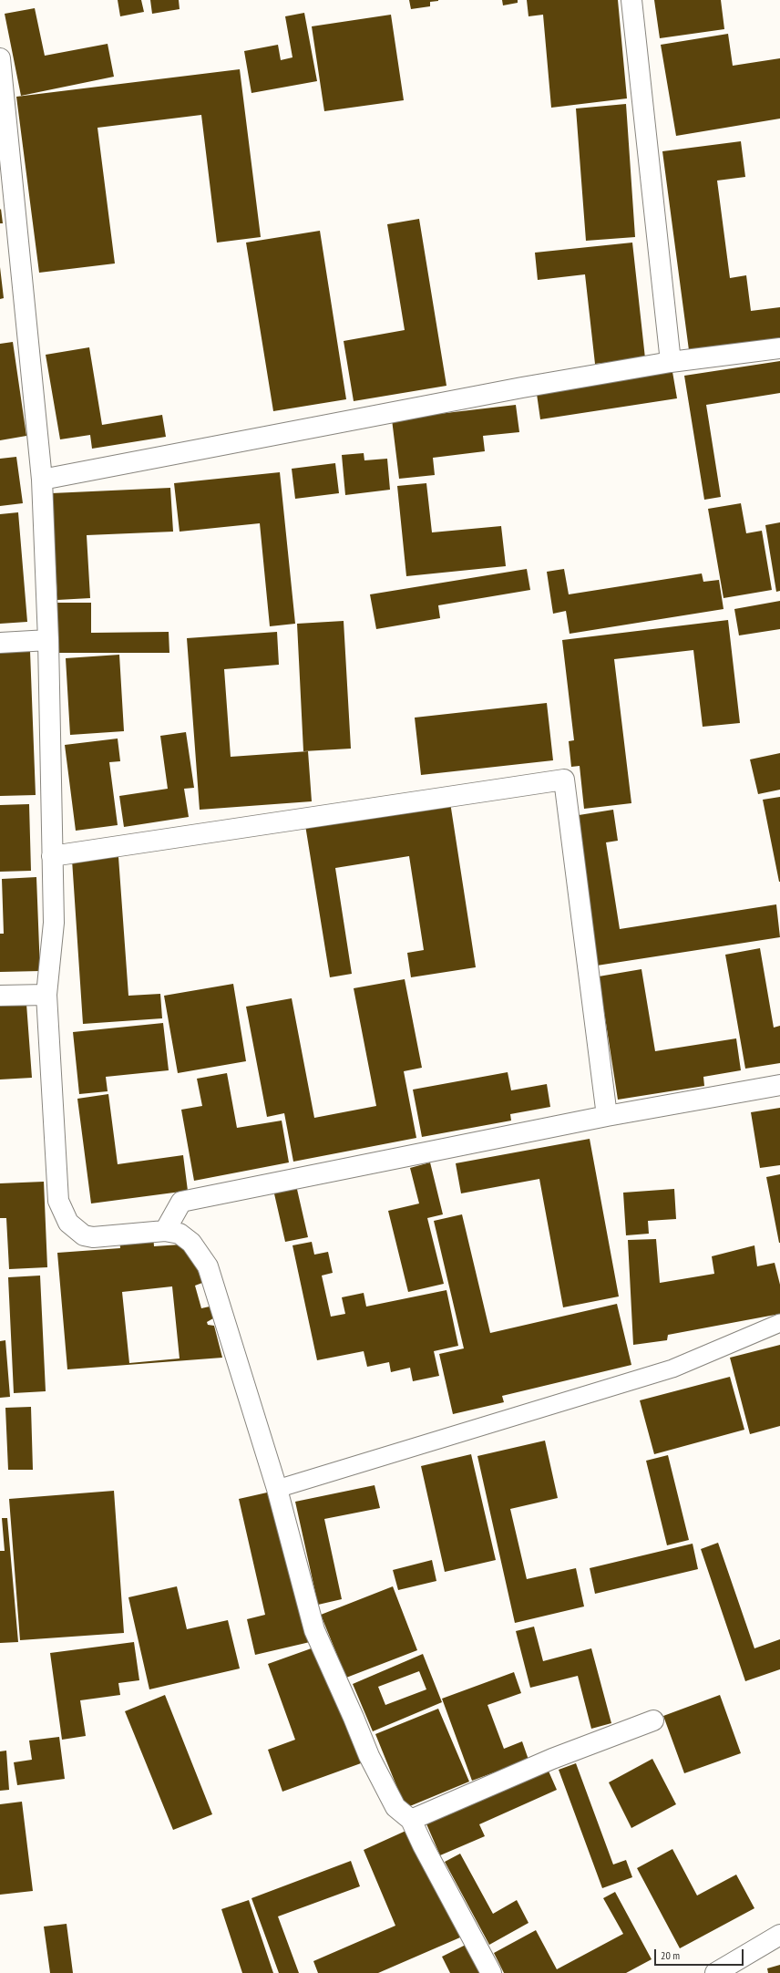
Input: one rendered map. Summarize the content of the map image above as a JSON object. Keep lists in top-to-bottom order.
{
  "scale_bar": "20 m"
}
